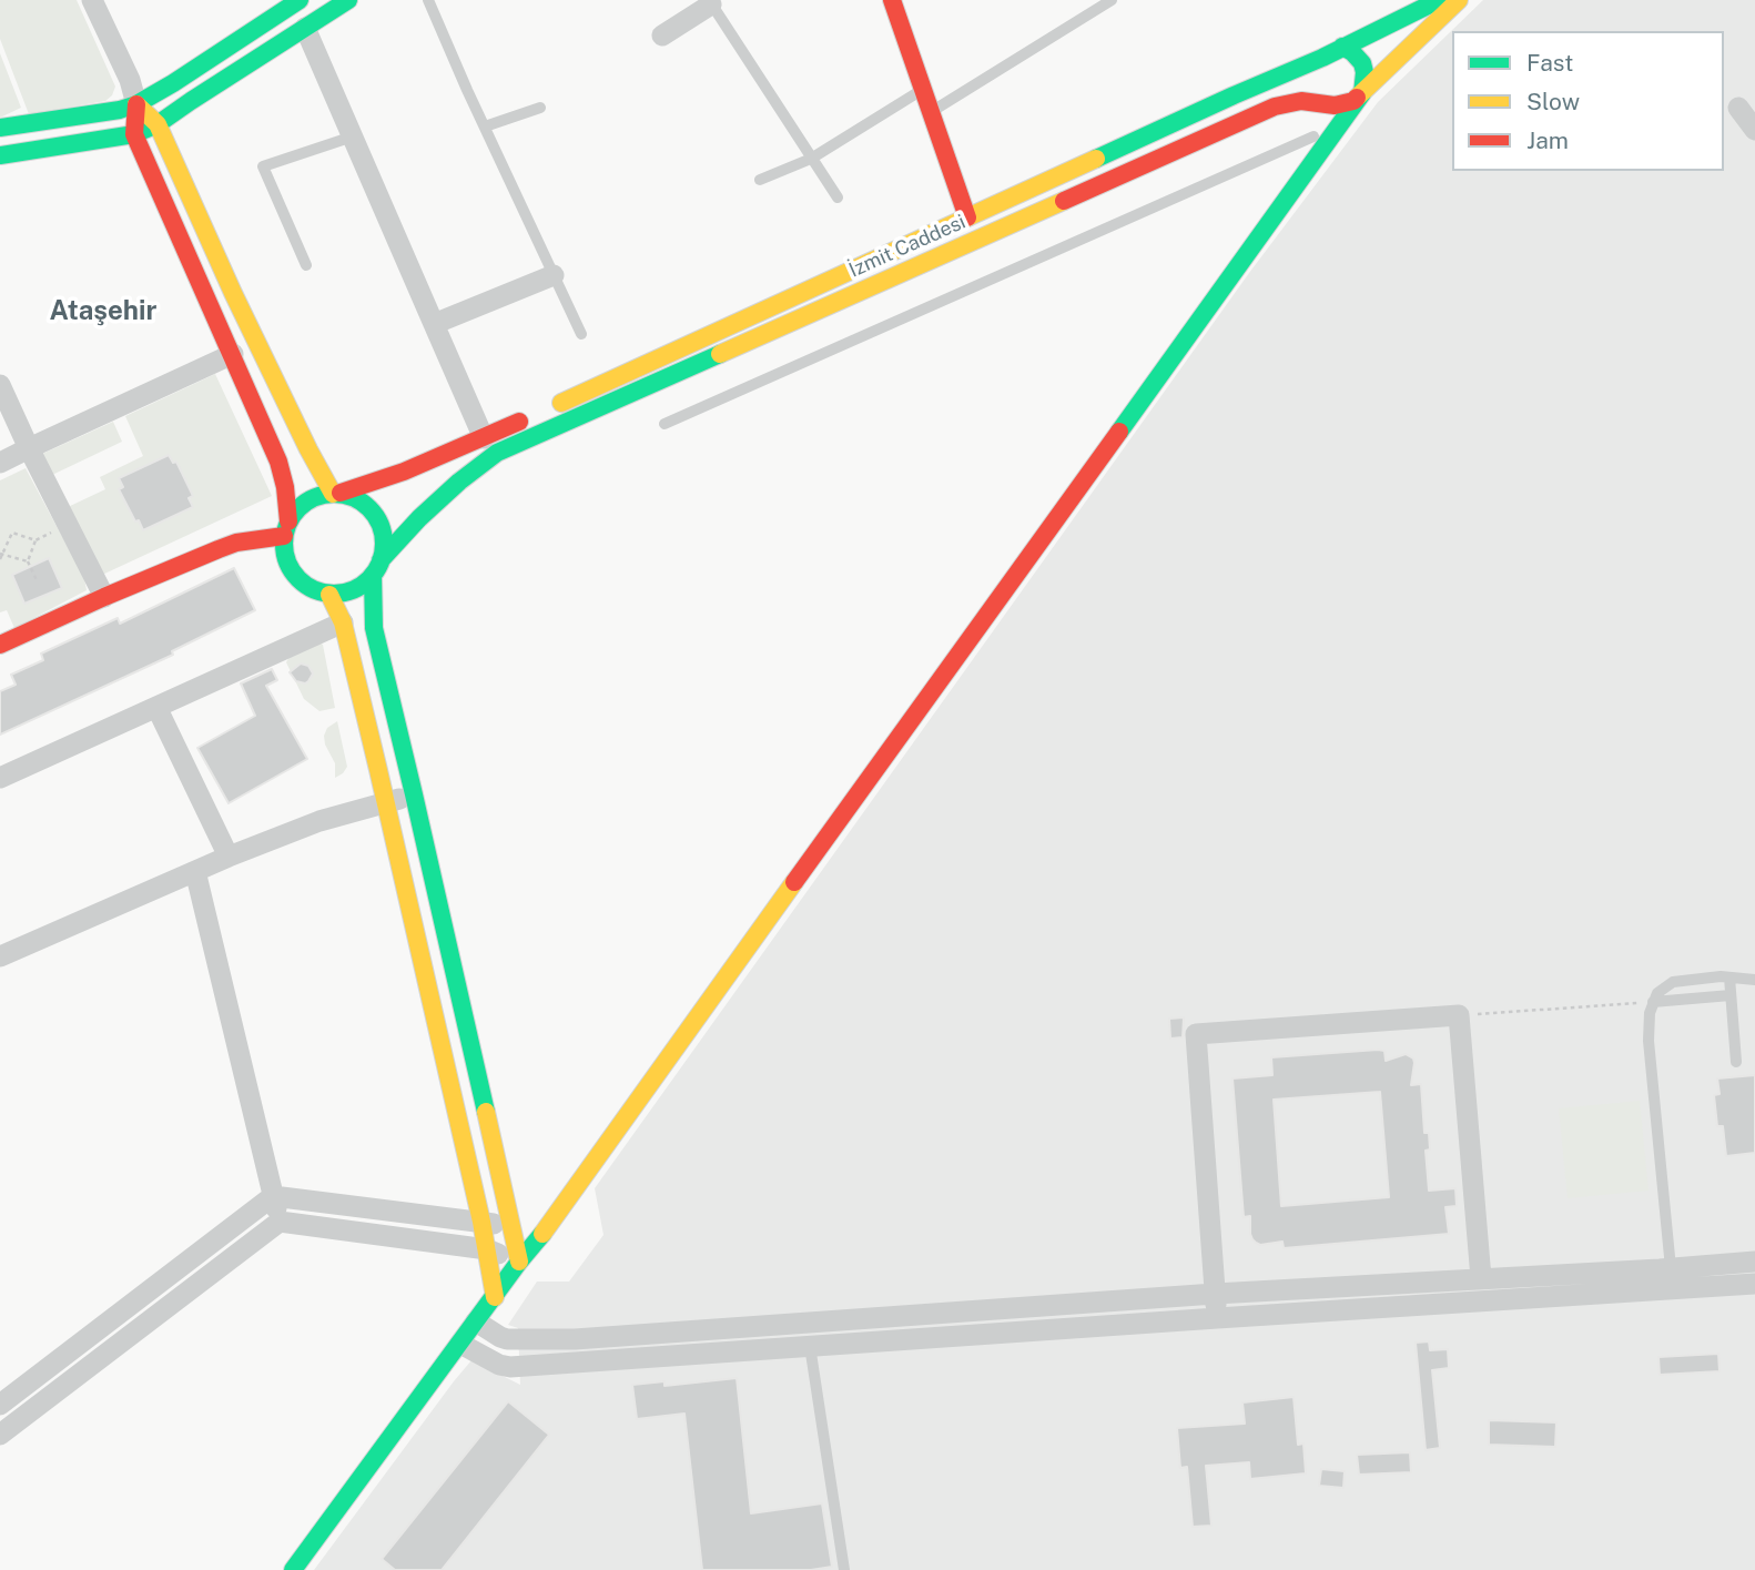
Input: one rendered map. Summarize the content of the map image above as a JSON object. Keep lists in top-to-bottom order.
{
  "streets": {
    "street": ["İzmit Caddesi"]
  },
  "districts": ["Ataşehir"],
  "legend": ["Fast", "Slow", "Jam"]
}
